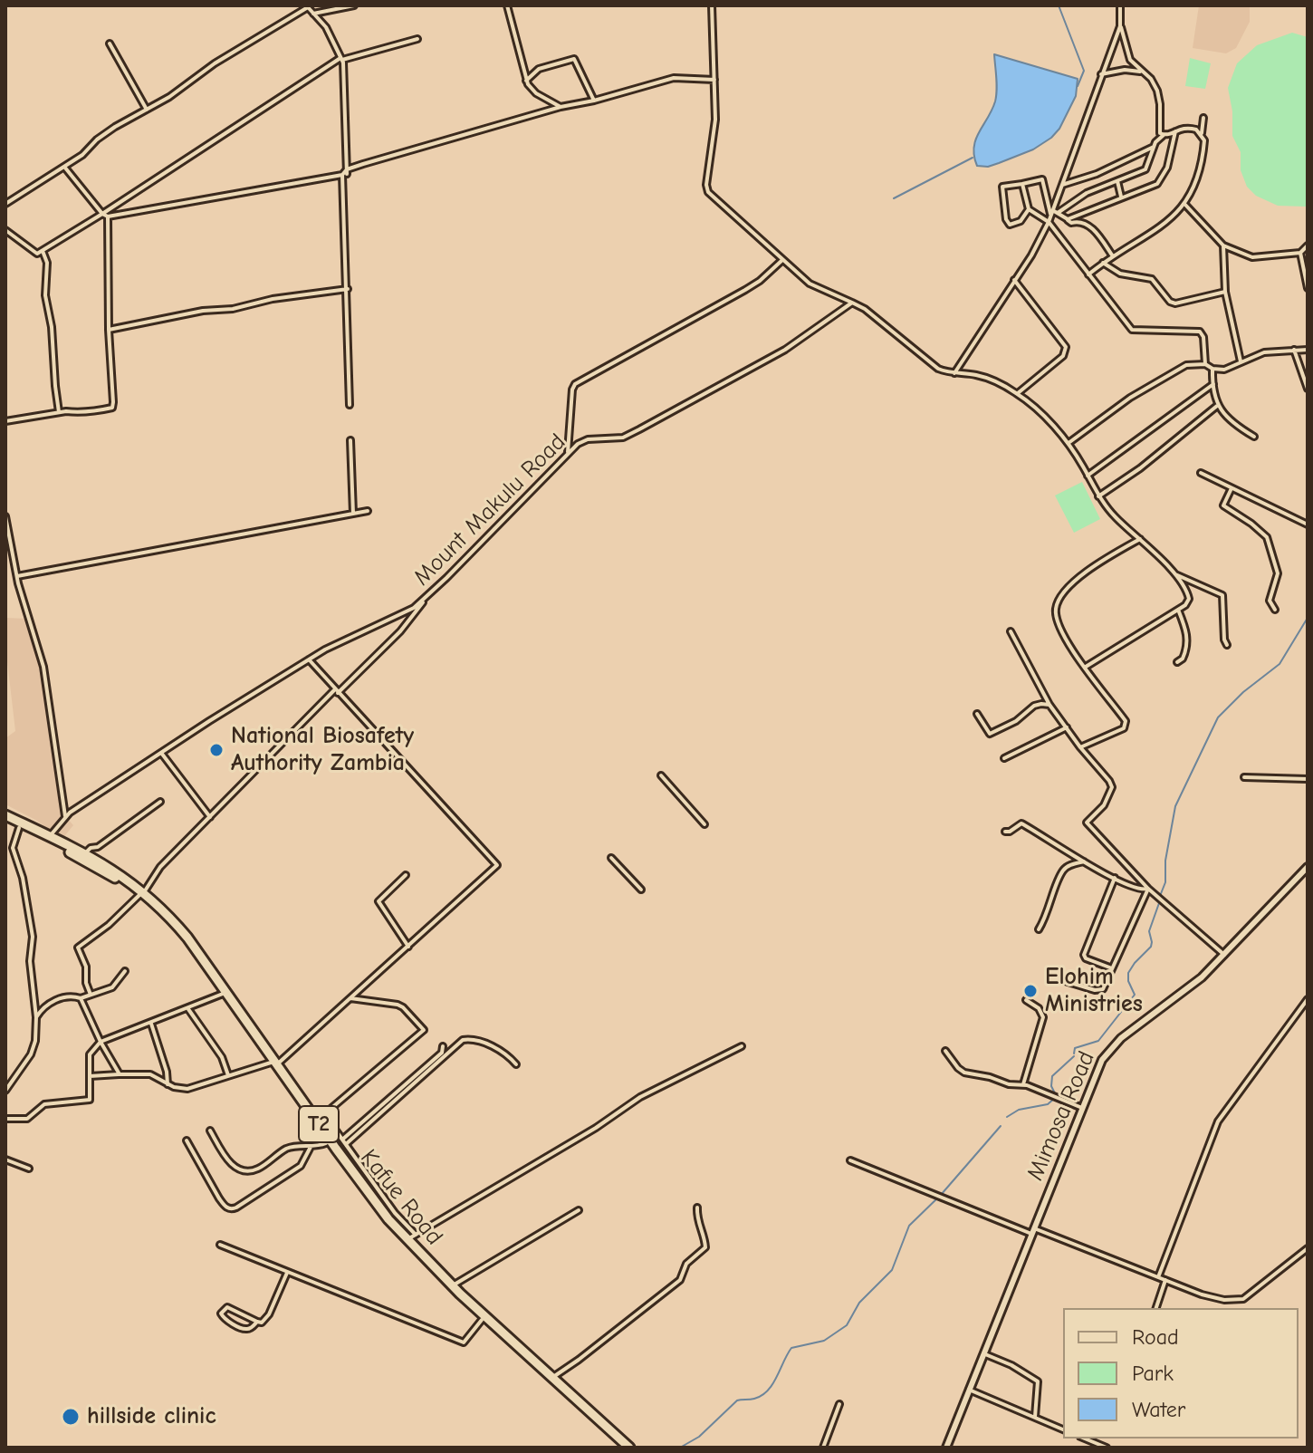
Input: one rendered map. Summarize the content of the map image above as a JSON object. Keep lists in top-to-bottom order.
{
  "streets": {
    "highway": ["T2", "Kafue Road"],
    "street": ["Mount Makulu Road", "Mimosa Road"]
  },
  "crossings": [
    ["Mount Makulu Road", "Kafue Road"]
  ],
  "places": ["National Biosafety Authority Zambia", "Elohim Ministries", "hillside clinic"],
  "legend": ["Road", "Park", "Water"]
}
